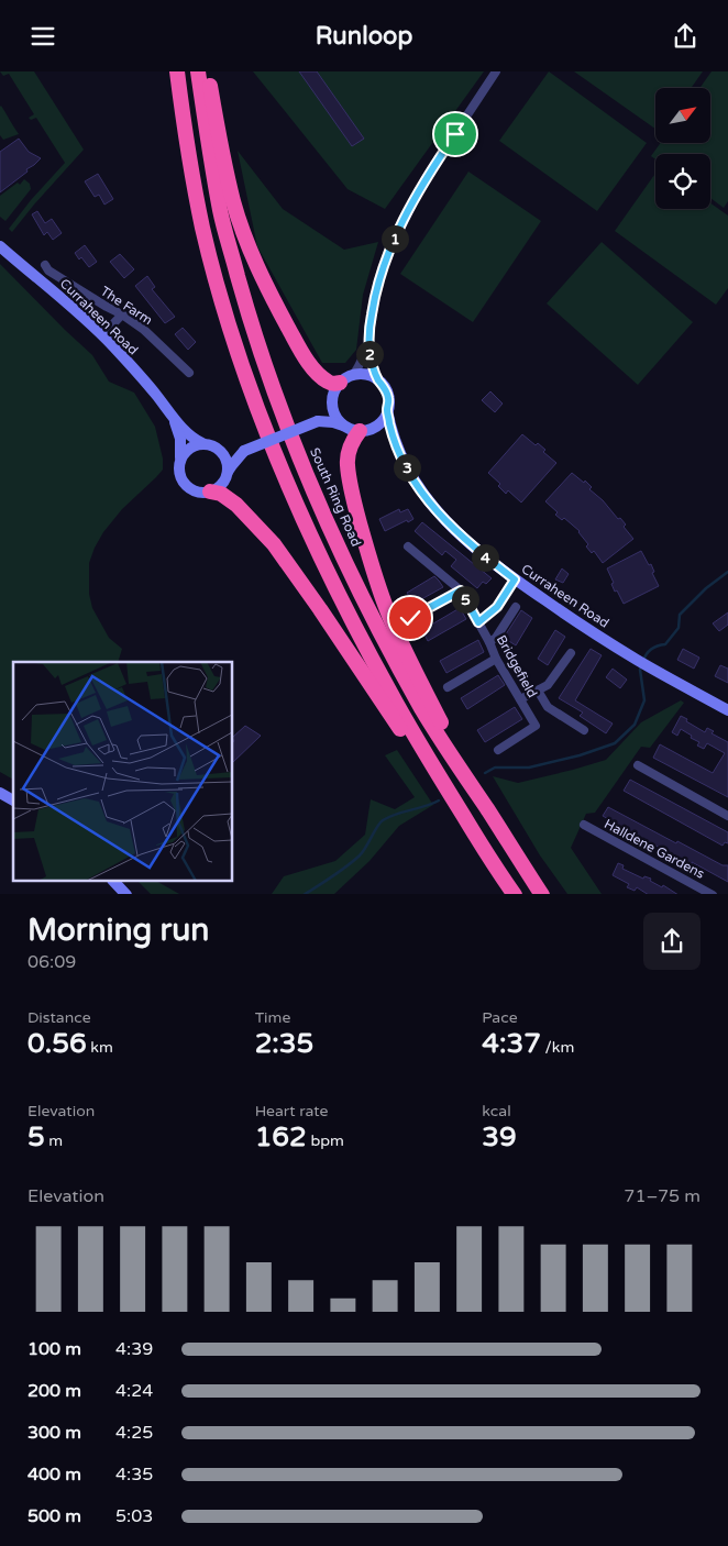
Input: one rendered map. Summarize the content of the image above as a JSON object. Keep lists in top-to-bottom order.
{
  "streets": {
    "highway": ["South Ring Road"],
    "street": [
      "The Farm",
      "Curraheen Road",
      "Bridgefield",
      "Halldene Gardens"
    ]
  },
  "north": "top right",
  "page": {
    "header": "Runloop",
    "pins": [
      "1",
      "2",
      "3",
      "4",
      "5"
    ],
    "heading": ["Morning run", "06:09"],
    "stats": [
      ["Distance", "0.56 km"],
      ["Time", "2:35"],
      ["Pace", "4:37 /km"],
      ["Elevation", "5 m"],
      ["Heart rate", "162 bpm"],
      ["kcal", "39"]
    ],
    "chart": ["Elevation", "71–75 m"],
    "list": [
      {
        "name": "100 m",
        "note": "4:39"
      },
      {
        "name": "200 m",
        "note": "4:24"
      },
      {
        "name": "300 m",
        "note": "4:25"
      },
      {
        "name": "400 m",
        "note": "4:35"
      },
      {
        "name": "500 m",
        "note": "5:03"
      }
    ]
  }
}
